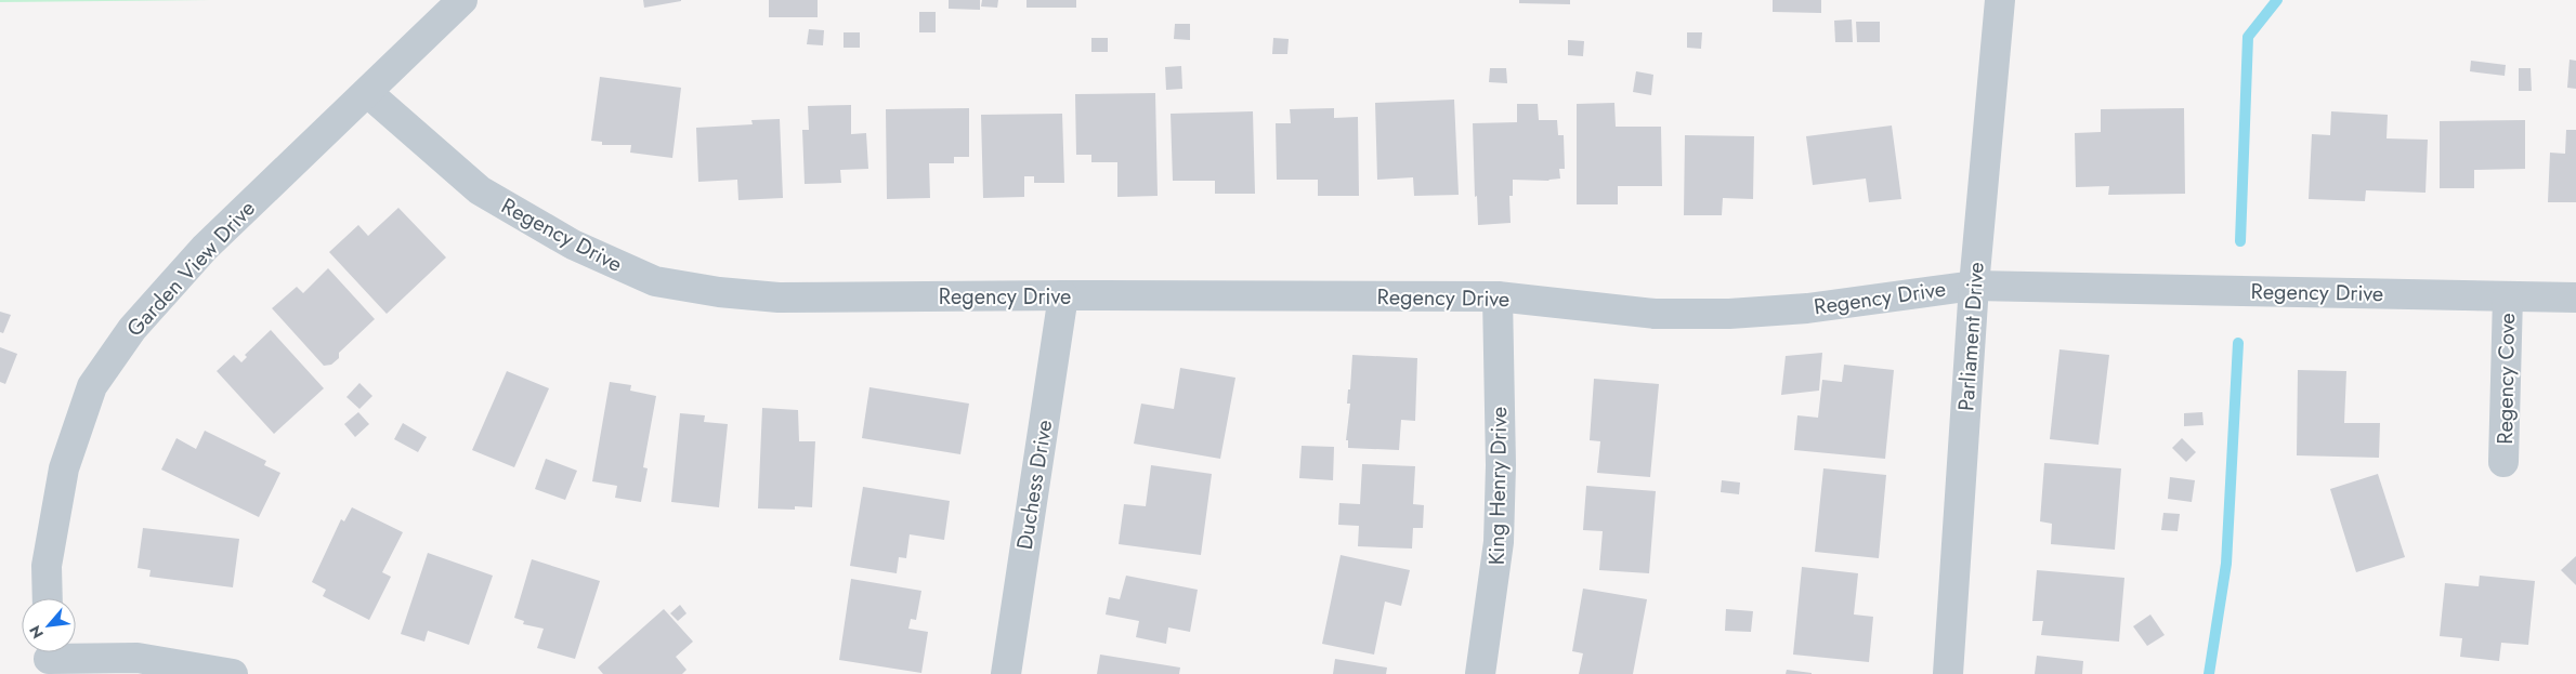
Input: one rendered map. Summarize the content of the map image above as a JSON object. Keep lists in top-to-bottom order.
{
  "streets": {
    "street": [
      "Regency Drive",
      "Garden View Drive",
      "Parliament Drive",
      "Regency Cove",
      "Duchess Drive",
      "King Henry Drive"
    ]
  },
  "crossings": [
    ["Regency Drive", "Garden View Drive"],
    ["Regency Drive", "Parliament Drive"],
    ["Regency Drive", "Regency Cove"],
    ["Regency Drive", "Duchess Drive"],
    ["Regency Drive", "King Henry Drive"]
  ],
  "north": "bottom left"
}
